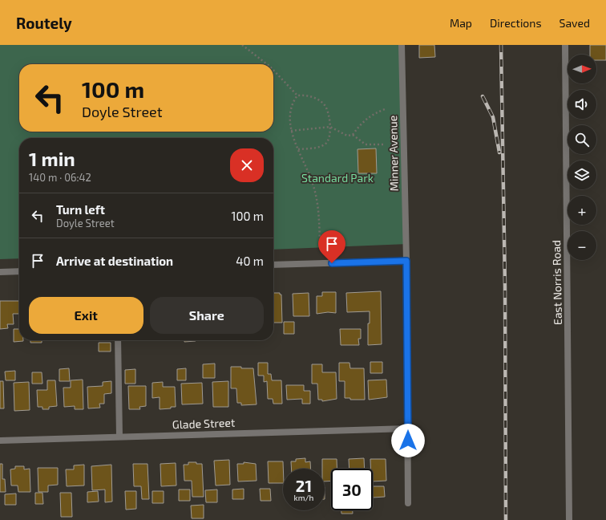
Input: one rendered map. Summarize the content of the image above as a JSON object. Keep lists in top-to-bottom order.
{
  "streets": {
    "street": ["Minner Avenue", "East Norris Road", "Glade Street"]
  },
  "crossings": [
    ["Minner Avenue", "Glade Street"]
  ],
  "parks": ["Standard Park"],
  "north": "right",
  "page": {
    "header": "Routely",
    "nav": ["Map", "Directions", "Saved"],
    "map_buttons": ["+", "−"],
    "turn": ["100 m", "Doyle Street"],
    "heading": ["1 min", "140 m · 06:42"],
    "list": [
      {
        "name": "Turn left",
        "note": "Doyle Street",
        "value": "100 m"
      },
      {
        "name": "Arrive at destination",
        "value": "40 m"
      }
    ],
    "buttons": ["Exit", "Share"],
    "speed": "21 km/h",
    "limit": "30"
  }
}
